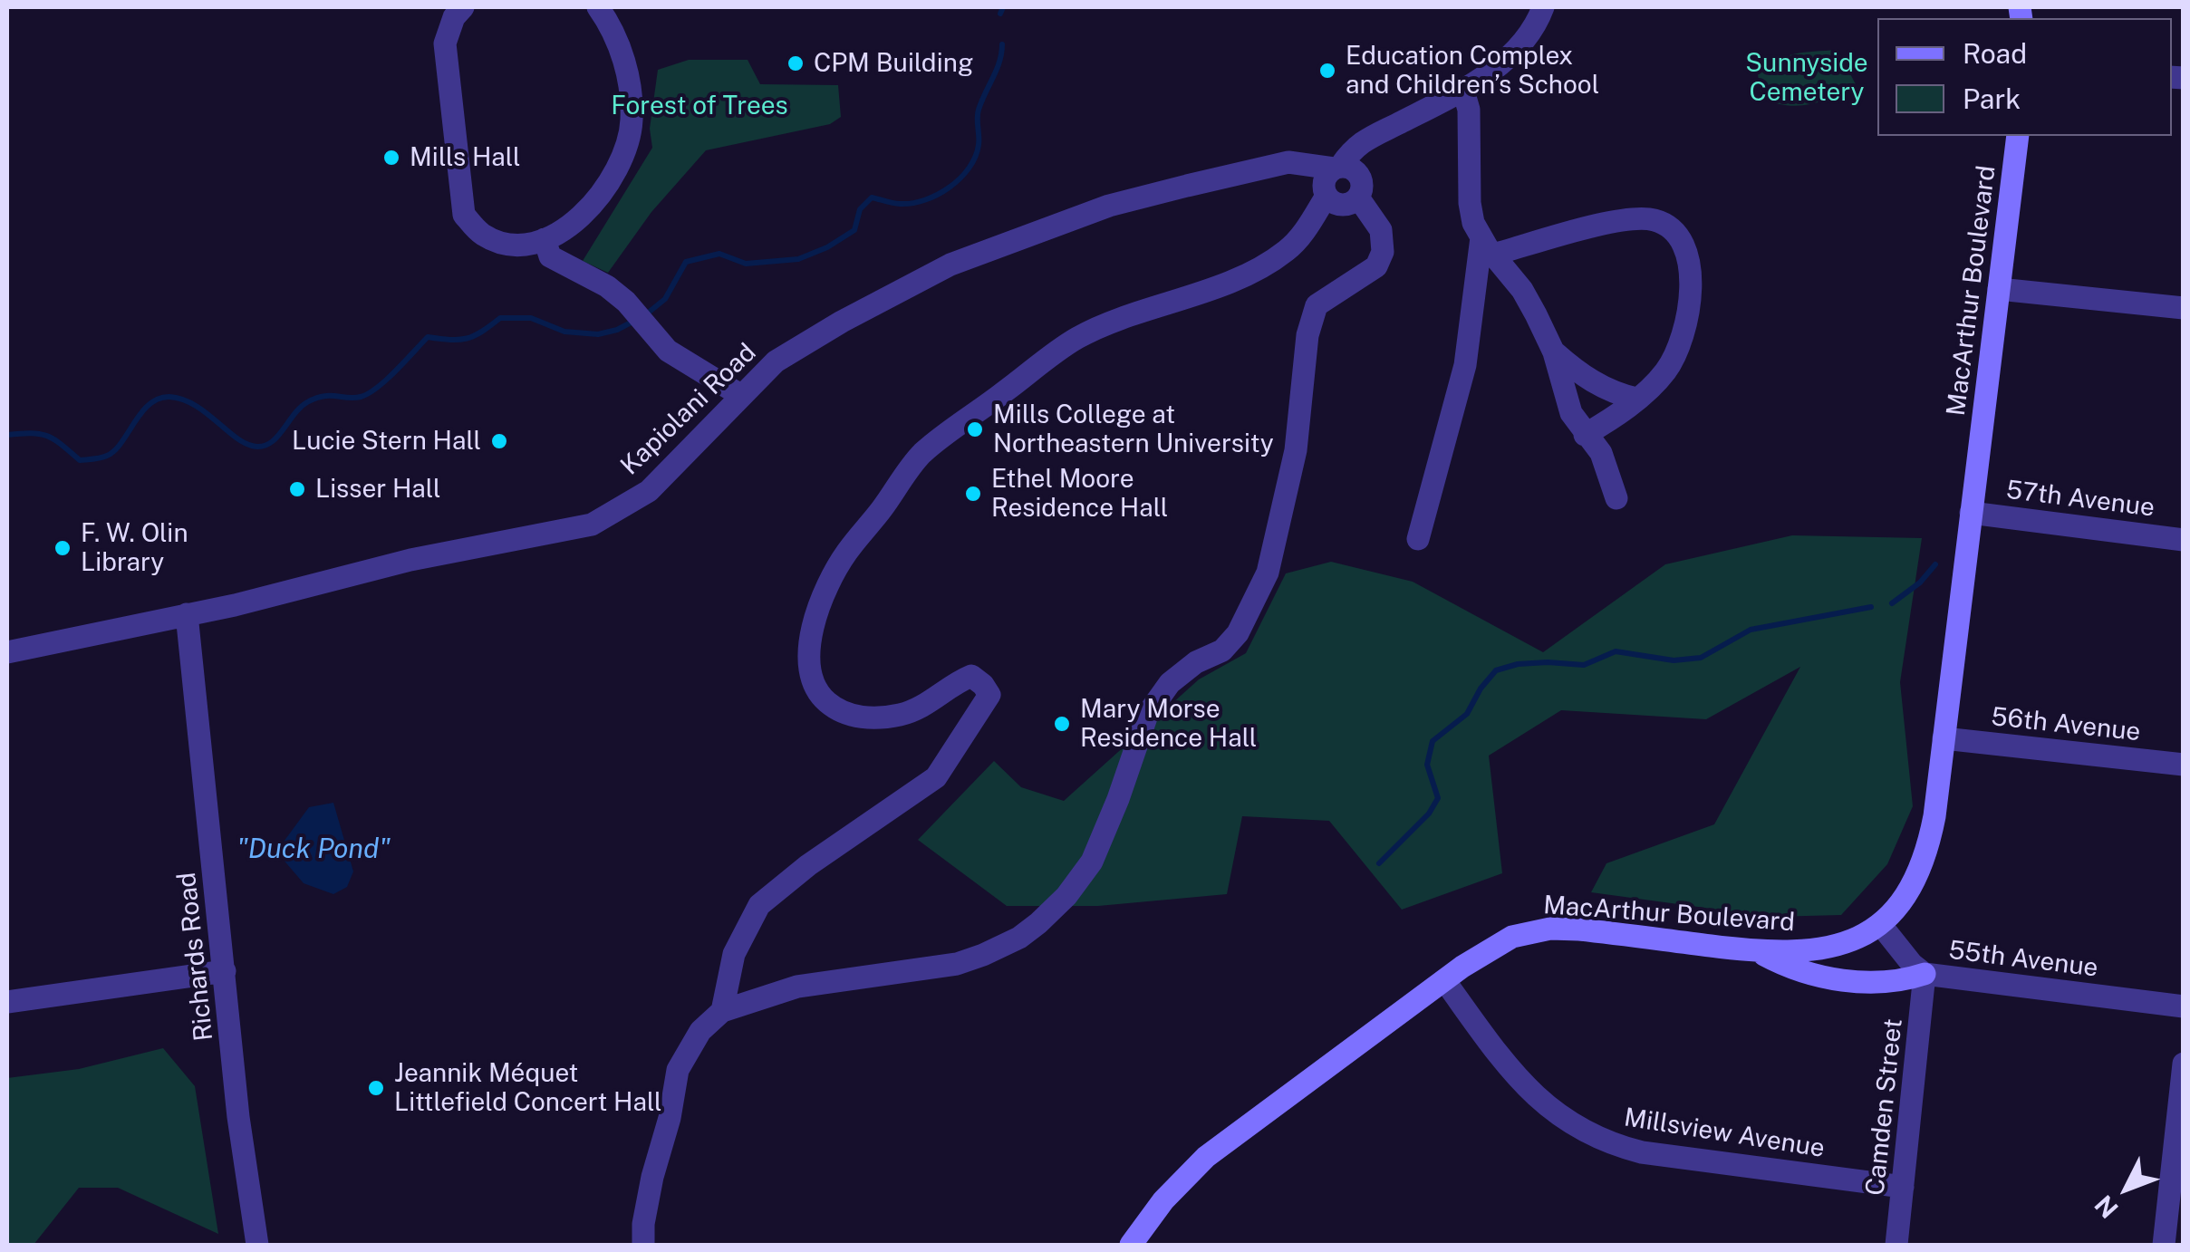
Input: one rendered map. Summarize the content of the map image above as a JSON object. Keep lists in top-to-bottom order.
{
  "streets": {
    "main road": ["MacArthur Boulevard"],
    "street": [
      "Kapiolani Road",
      "57th Avenue",
      "56th Avenue",
      "Richards Road",
      "55th Avenue",
      "Camden Street",
      "Millsview Avenue"
    ]
  },
  "crossings": [
    ["MacArthur Boulevard", "57th Avenue"],
    ["MacArthur Boulevard", "56th Avenue"],
    ["MacArthur Boulevard", "55th Avenue"],
    ["MacArthur Boulevard", "Millsview Avenue"],
    ["Kapiolani Road", "Richards Road"],
    ["55th Avenue", "Camden Street"],
    ["Camden Street", "Millsview Avenue"]
  ],
  "water": ["\"Duck Pond\""],
  "parks": ["Sunnyside Cemetery", "Forest of Trees"],
  "places": [
    "CPM Building",
    "Education Complex and Children’s School",
    "Mills Hall",
    "Mills College at Northeastern University",
    "Lucie Stern Hall",
    "Lisser Hall",
    "Ethel Moore Residence Hall",
    "F. W. Olin Library",
    "Mary Morse Residence Hall",
    "Jeannik Méquet Littlefield Concert Hall"
  ],
  "legend": ["Road", "Park"],
  "north": "bottom left"
}
